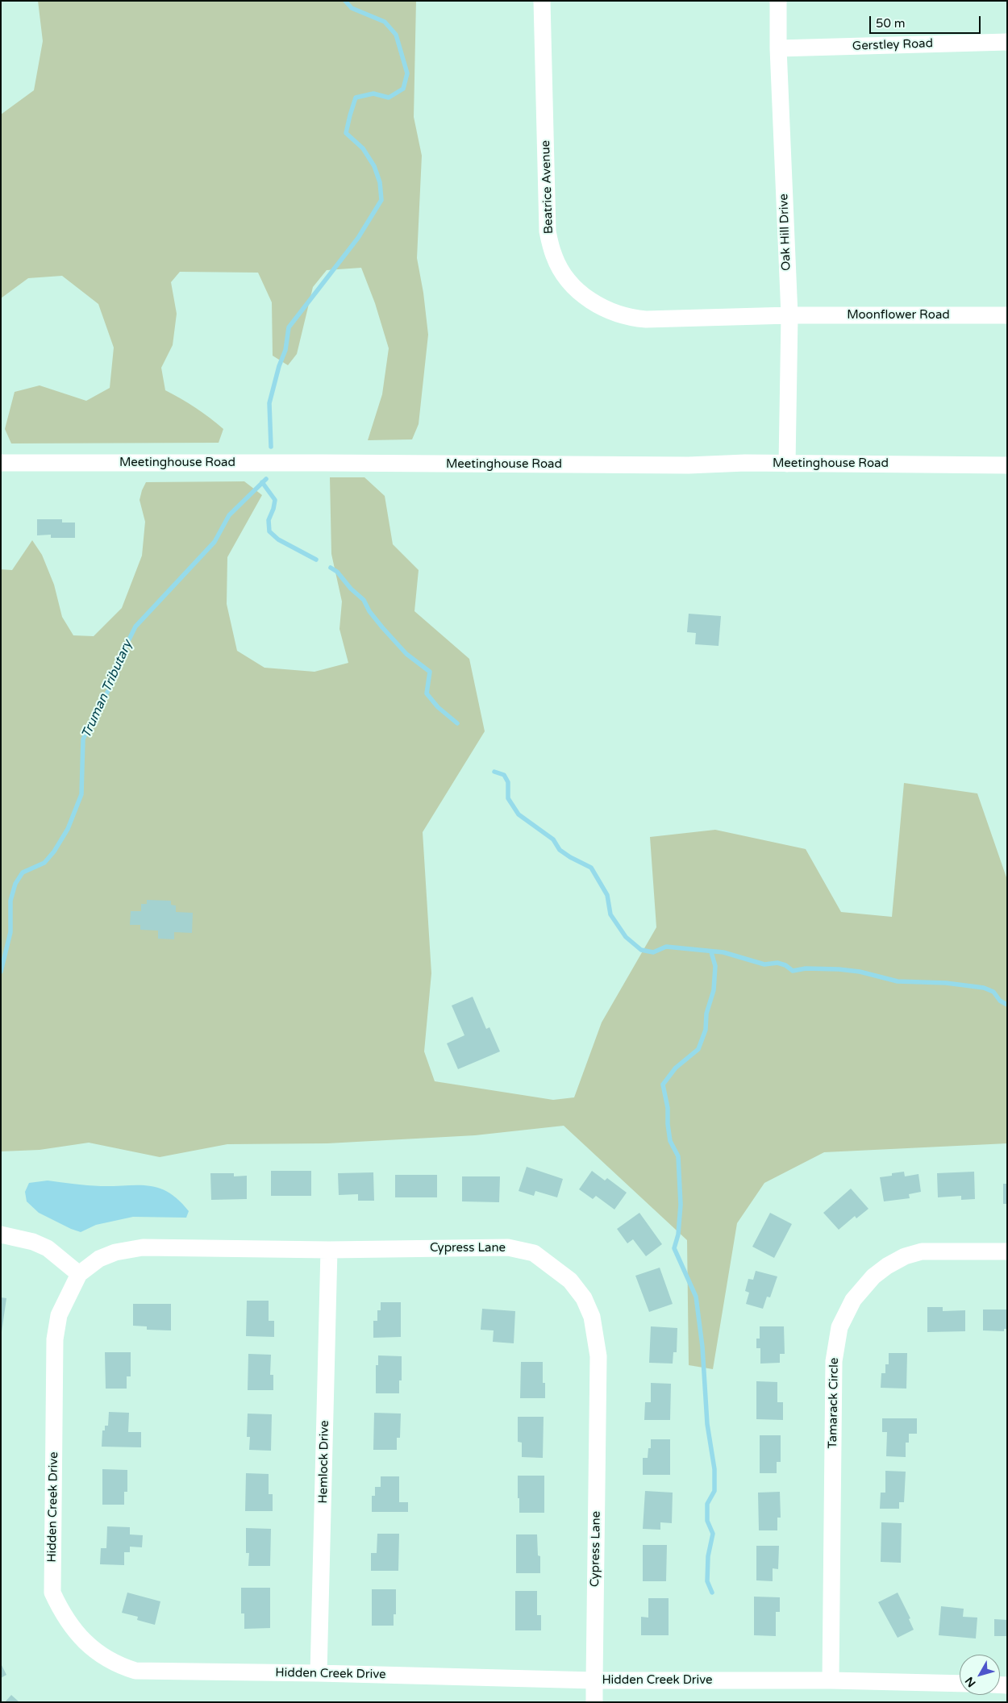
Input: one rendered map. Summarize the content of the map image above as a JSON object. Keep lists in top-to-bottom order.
{
  "streets": {
    "street": [
      "Gerstley Road",
      "Beatrice Avenue",
      "Oak Hill Drive",
      "Moonflower Road",
      "Meetinghouse Road",
      "Cypress Lane",
      "Tamarack Circle",
      "Hemlock Drive",
      "Hidden Creek Drive"
    ]
  },
  "crossings": [
    ["Gerstley Road", "Oak Hill Drive"],
    ["Beatrice Avenue", "Oak Hill Drive"],
    ["Beatrice Avenue", "Moonflower Road"],
    ["Oak Hill Drive", "Moonflower Road"],
    ["Oak Hill Drive", "Meetinghouse Road"],
    ["Cypress Lane", "Hemlock Drive"],
    ["Cypress Lane", "Hidden Creek Drive"],
    ["Tamarack Circle", "Hidden Creek Drive"],
    ["Hemlock Drive", "Hidden Creek Drive"]
  ],
  "water": ["Truman Tributary"],
  "scale_bar": "50 m",
  "north": "bottom left"
}
